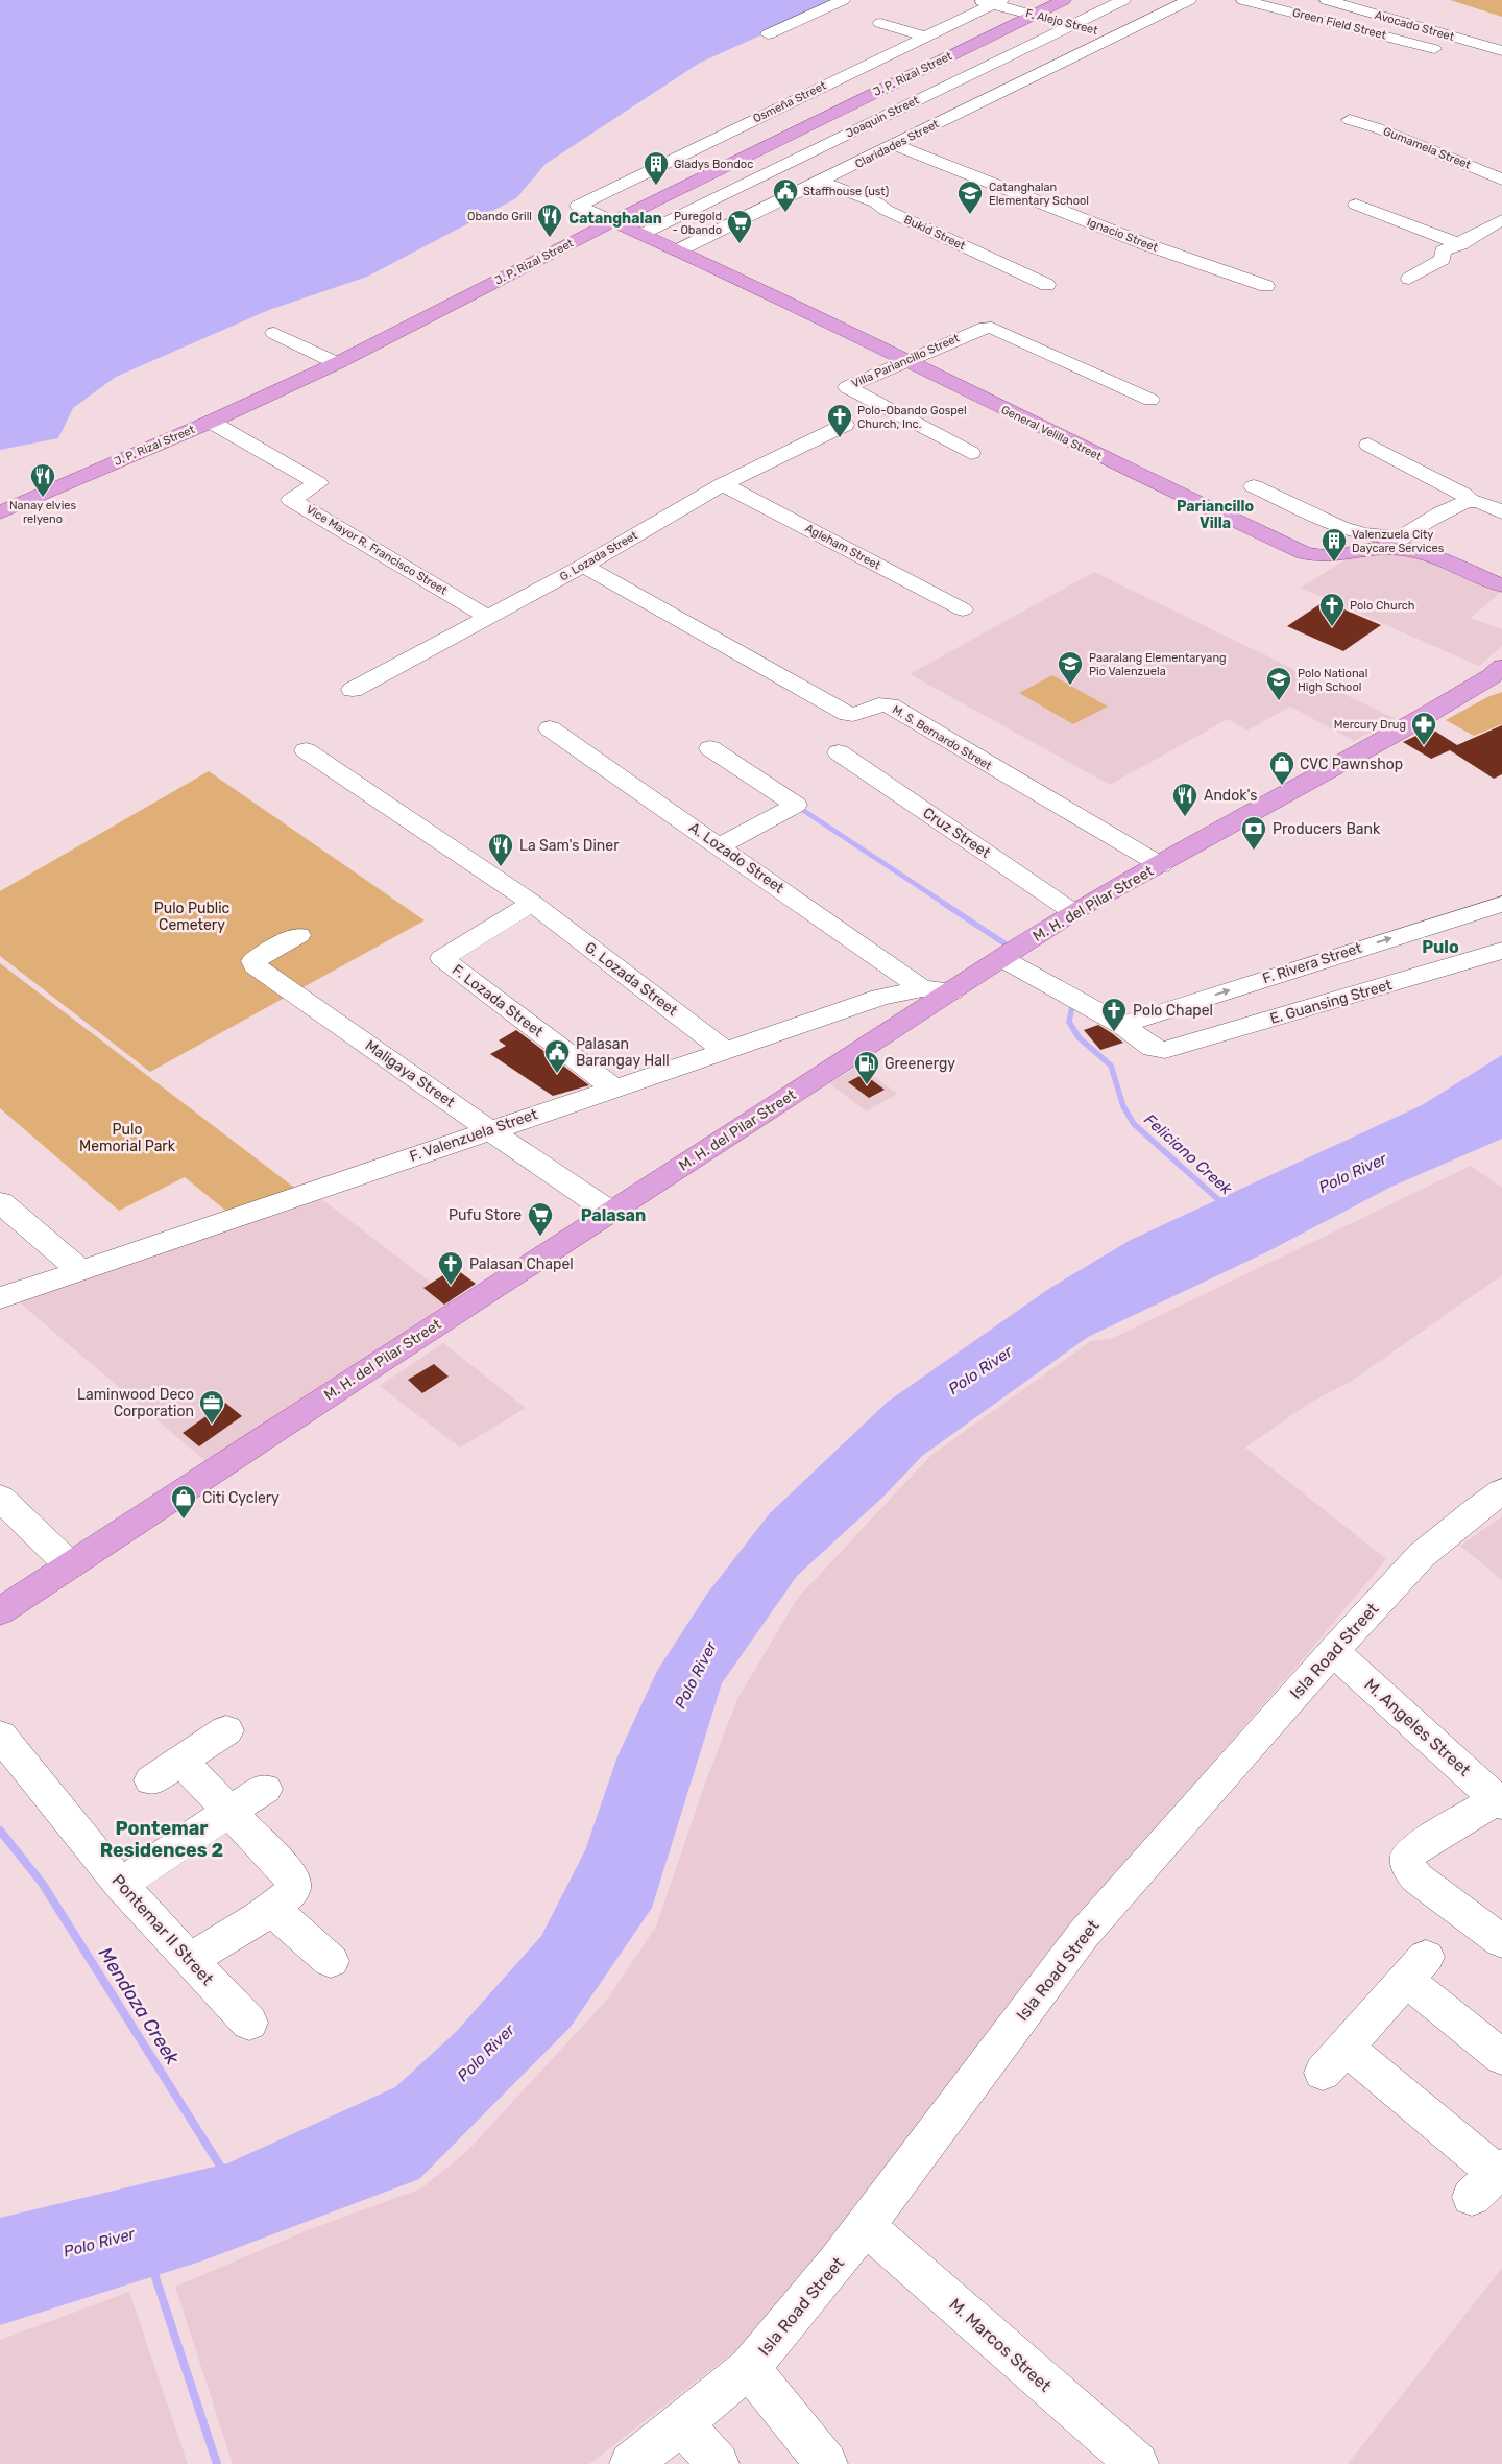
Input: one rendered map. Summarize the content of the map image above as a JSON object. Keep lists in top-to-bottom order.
{
  "streets": {
    "main road": ["J. P. Rizal Street", "General Velilla Street", "M. H. del Pilar Street"],
    "street": [
      "F. Alejo Street",
      "Green Field Street",
      "Avocado Street",
      "Osmeña Street",
      "Joaquin Street",
      "Claridades Street",
      "Gumamela Street",
      "Bukid Street",
      "Ignacio Street",
      "Villa Pariancillo Street",
      "Agleham Street",
      "Vice Mayor R. Francisco Street",
      "G. Lozada Street",
      "M. S. Bernardo Street",
      "Cruz Street",
      "A. Lozado Street",
      "F. Rivera Street",
      "F. Lozada Street",
      "E. Guansing Street",
      "Maligaya Street",
      "F. Valenzuela Street",
      "Isla Road Street",
      "M. Angeles Street",
      "Pontemar II Street",
      "M. Marcos Street"
    ]
  },
  "crossings": [
    ["F. Alejo Street", "J. P. Rizal Street"],
    ["F. Alejo Street", "Osmeña Street"],
    ["F. Alejo Street", "Joaquin Street"],
    ["F. Alejo Street", "Claridades Street"],
    ["J. P. Rizal Street", "Osmeña Street"],
    ["J. P. Rizal Street", "Ignacio Street"],
    ["J. P. Rizal Street", "General Velilla Street"],
    ["J. P. Rizal Street", "Vice Mayor R. Francisco Street"],
    ["Osmeña Street", "Ignacio Street"],
    ["Osmeña Street", "General Velilla Street"],
    ["Joaquin Street", "Ignacio Street"],
    ["Joaquin Street", "General Velilla Street"],
    ["Claridades Street", "Bukid Street"],
    ["Claridades Street", "Ignacio Street"],
    ["Claridades Street", "General Velilla Street"],
    ["Villa Pariancillo Street", "General Velilla Street"],
    ["Agleham Street", "G. Lozada Street"],
    ["Vice Mayor R. Francisco Street", "G. Lozada Street"],
    ["G. Lozada Street", "M. S. Bernardo Street"],
    ["G. Lozada Street", "F. Lozada Street"],
    ["G. Lozada Street", "F. Valenzuela Street"],
    ["M. S. Bernardo Street", "M. H. del Pilar Street"],
    ["Cruz Street", "M. H. del Pilar Street"],
    ["A. Lozado Street", "M. H. del Pilar Street"],
    ["A. Lozado Street", "F. Valenzuela Street"],
    ["M. H. del Pilar Street", "Maligaya Street"],
    ["M. H. del Pilar Street", "F. Valenzuela Street"],
    ["F. Rivera Street", "E. Guansing Street"],
    ["F. Lozada Street", "F. Valenzuela Street"],
    ["Maligaya Street", "F. Valenzuela Street"],
    ["Isla Road Street", "M. Angeles Street"],
    ["Isla Road Street", "M. Marcos Street"]
  ],
  "one_way": ["F. Rivera Street"],
  "districts": [
    "Catanghalan",
    "Pariancillo Villa",
    "Pulo",
    "Palasan",
    "Pontemar Residences 2"
  ],
  "water": ["Feliciano Creek", "Polo River", "Mendoza Creek"],
  "parks": ["Pulo Public Cemetery", "Pulo Memorial Park"],
  "places": {
    "building": ["Gladys Bondoc", "Valenzuela City Daycare Services"],
    "public building": ["Staffhouse (ust)", "Palasan Barangay Hall"],
    "school or university": ["Catanghalan Elementary School", "Paaralang Elementaryang Pio Valenzuela", "Polo National High School"],
    "restaurant": [
      "Obando Grill",
      "Nanay elvies relyeno",
      "Andok's",
      "La Sam's Diner"
    ],
    "supermarket": ["Puregold - Obando", "Pufu Store"],
    "church": [
      "Polo-Obando Gospel Church, Inc.",
      "Polo Church",
      "Polo Chapel",
      "Palasan Chapel"
    ],
    "pharmacy": ["Mercury Drug"],
    "shop": ["CVC Pawnshop", "Citi Cyclery"],
    "bank": ["Producers Bank"],
    "fuel station": ["Greenergy"],
    "office": ["Laminwood Deco Corporation"]
  }
}
